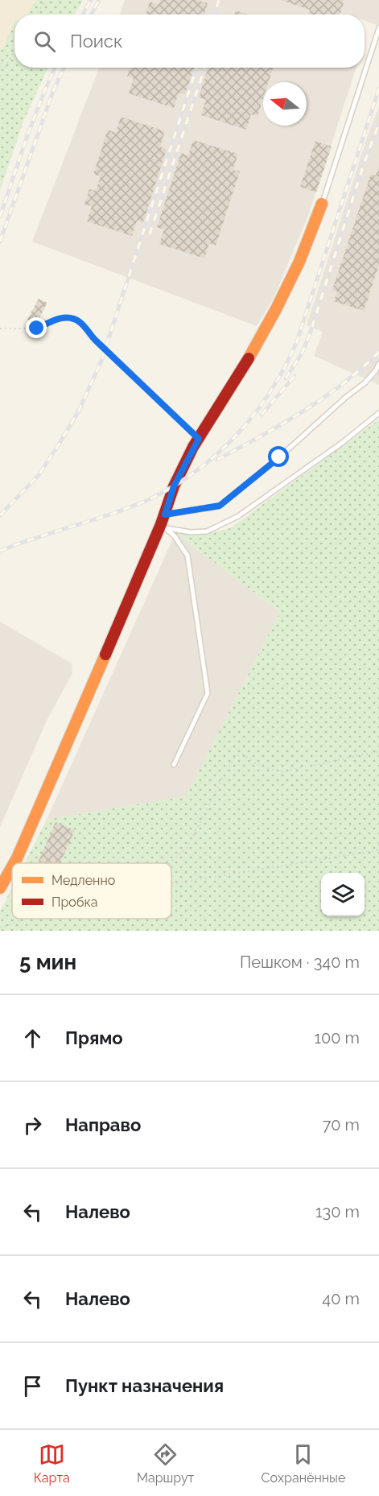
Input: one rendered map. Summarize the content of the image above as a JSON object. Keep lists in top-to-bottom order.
{
  "legend": ["Медленно", "Пробка"],
  "north": "left",
  "page": {
    "search": "Поиск",
    "heading": ["5 мин", "Пешком · 340 m"],
    "list": [
      ["Прямо", "100 m"],
      ["Направо", "70 m"],
      ["Налево", "130 m"],
      ["Налево", "40 m"],
      "Пункт назначения"
    ],
    "nav": ["Карта", "Маршрут", "Сохранённые"]
  }
}
